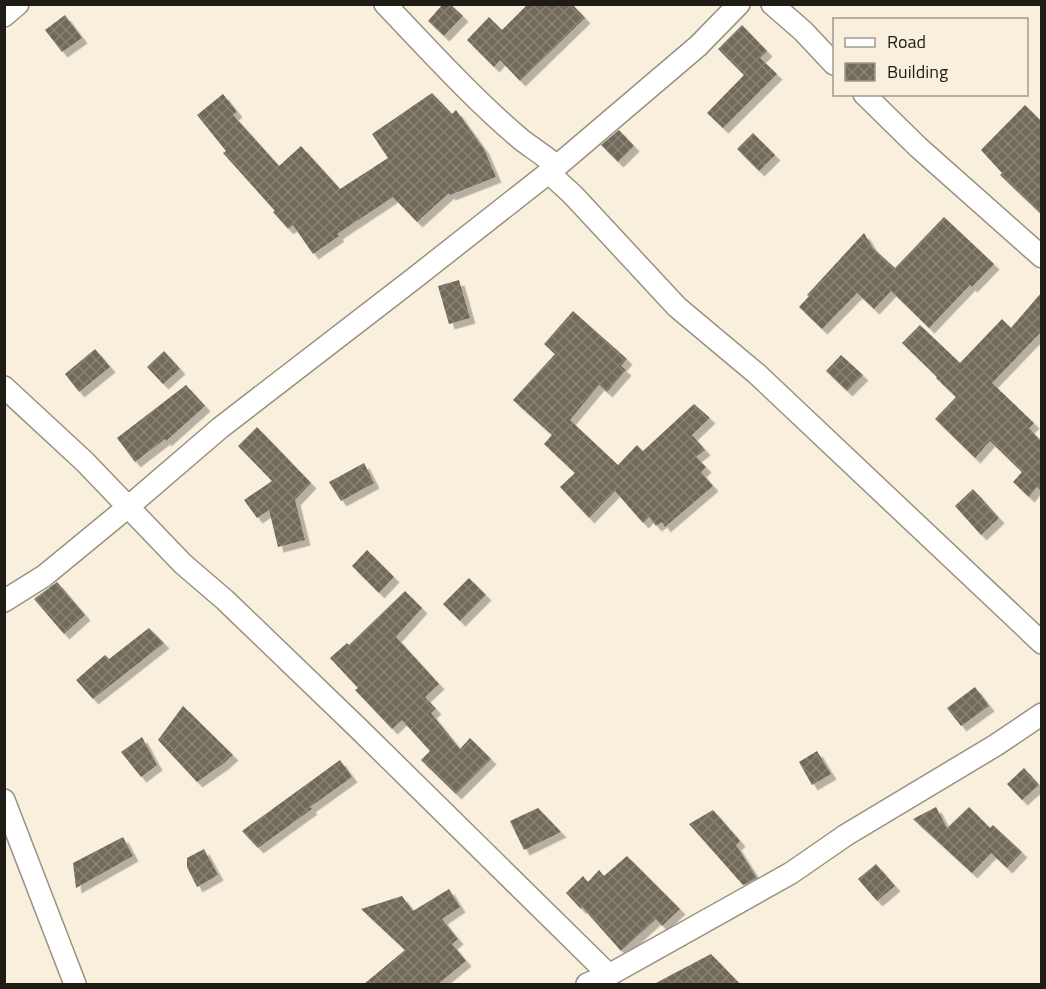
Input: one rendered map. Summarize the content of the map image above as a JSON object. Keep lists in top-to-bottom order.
{
  "legend": ["Road", "Building"]
}
